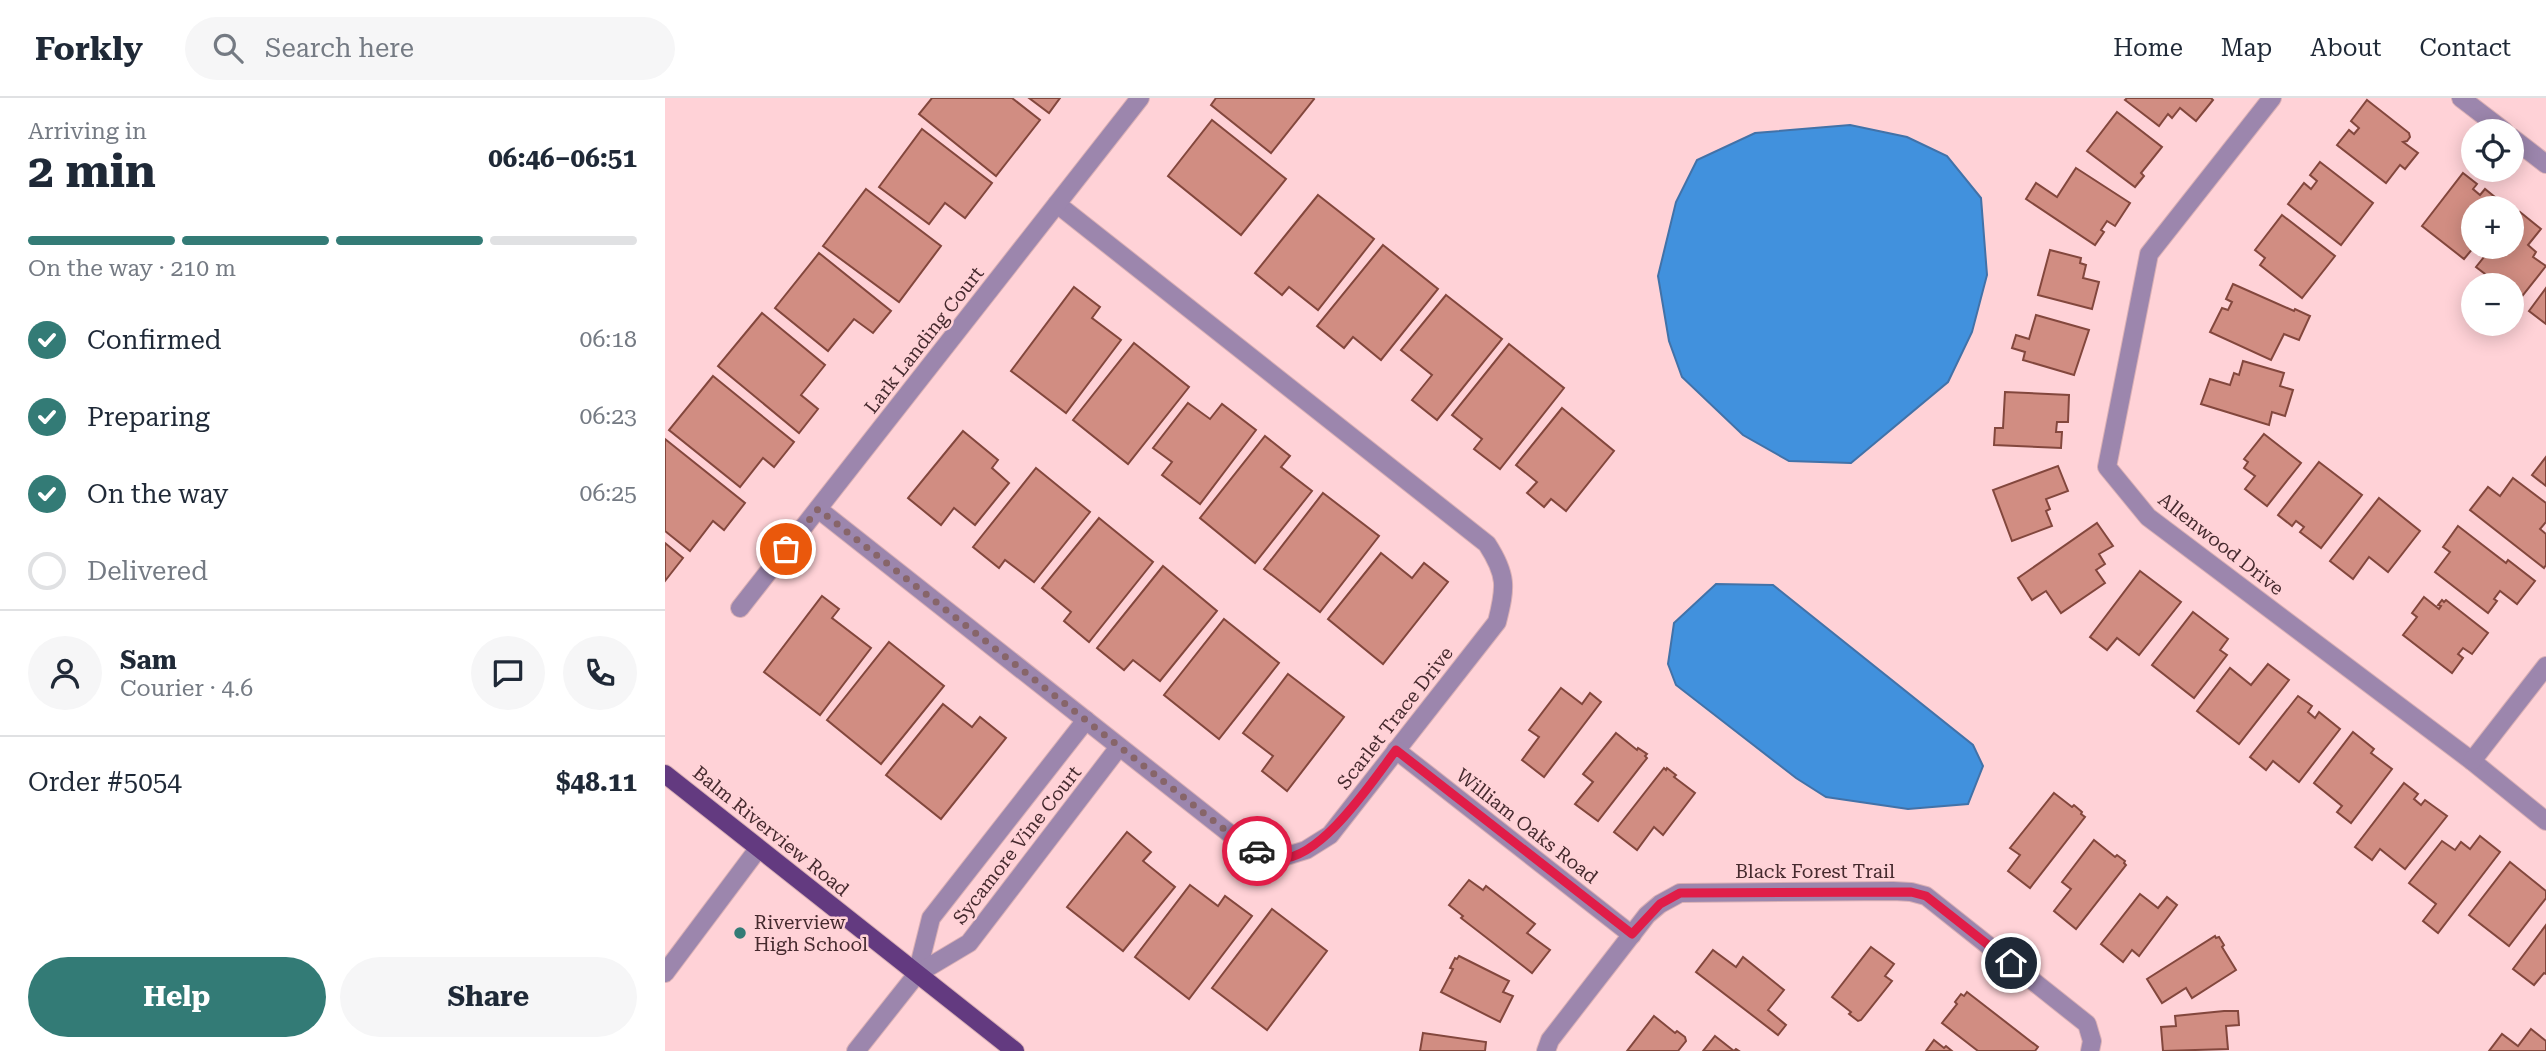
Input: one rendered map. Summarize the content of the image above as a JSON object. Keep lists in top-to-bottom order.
{
  "streets": {
    "main road": ["Balm Riverview Road"],
    "street": [
      "Lark Landing Court",
      "Allenwood Drive",
      "Scarlet Trace Drive",
      "William Oaks Road",
      "Sycamore Vine Court",
      "Black Forest Trail"
    ]
  },
  "crossings": [
    ["Lark Landing Court", "Scarlet Trace Drive"],
    ["Scarlet Trace Drive", "William Oaks Road"],
    ["Scarlet Trace Drive", "Sycamore Vine Court"],
    ["William Oaks Road", "Black Forest Trail"],
    ["Balm Riverview Road", "Sycamore Vine Court"]
  ],
  "places": ["Riverview High School"],
  "page": {
    "header": "Forkly",
    "search": "Search here",
    "nav": [
      "Home",
      "Map",
      "About",
      "Contact"
    ],
    "heading": ["2 min", "Arriving in", "06:46–06:51"],
    "panel": [
      "Sam",
      "Courier · 4.6",
      "Order #5054",
      "$48.11"
    ],
    "map_buttons": ["+", "−"],
    "bar": "On the way · 210 m",
    "list": [
      ["Confirmed", "06:18"],
      ["Preparing", "06:23"],
      ["On the way", "06:25"],
      "Delivered"
    ],
    "buttons": ["Help", "Share"]
  }
}
